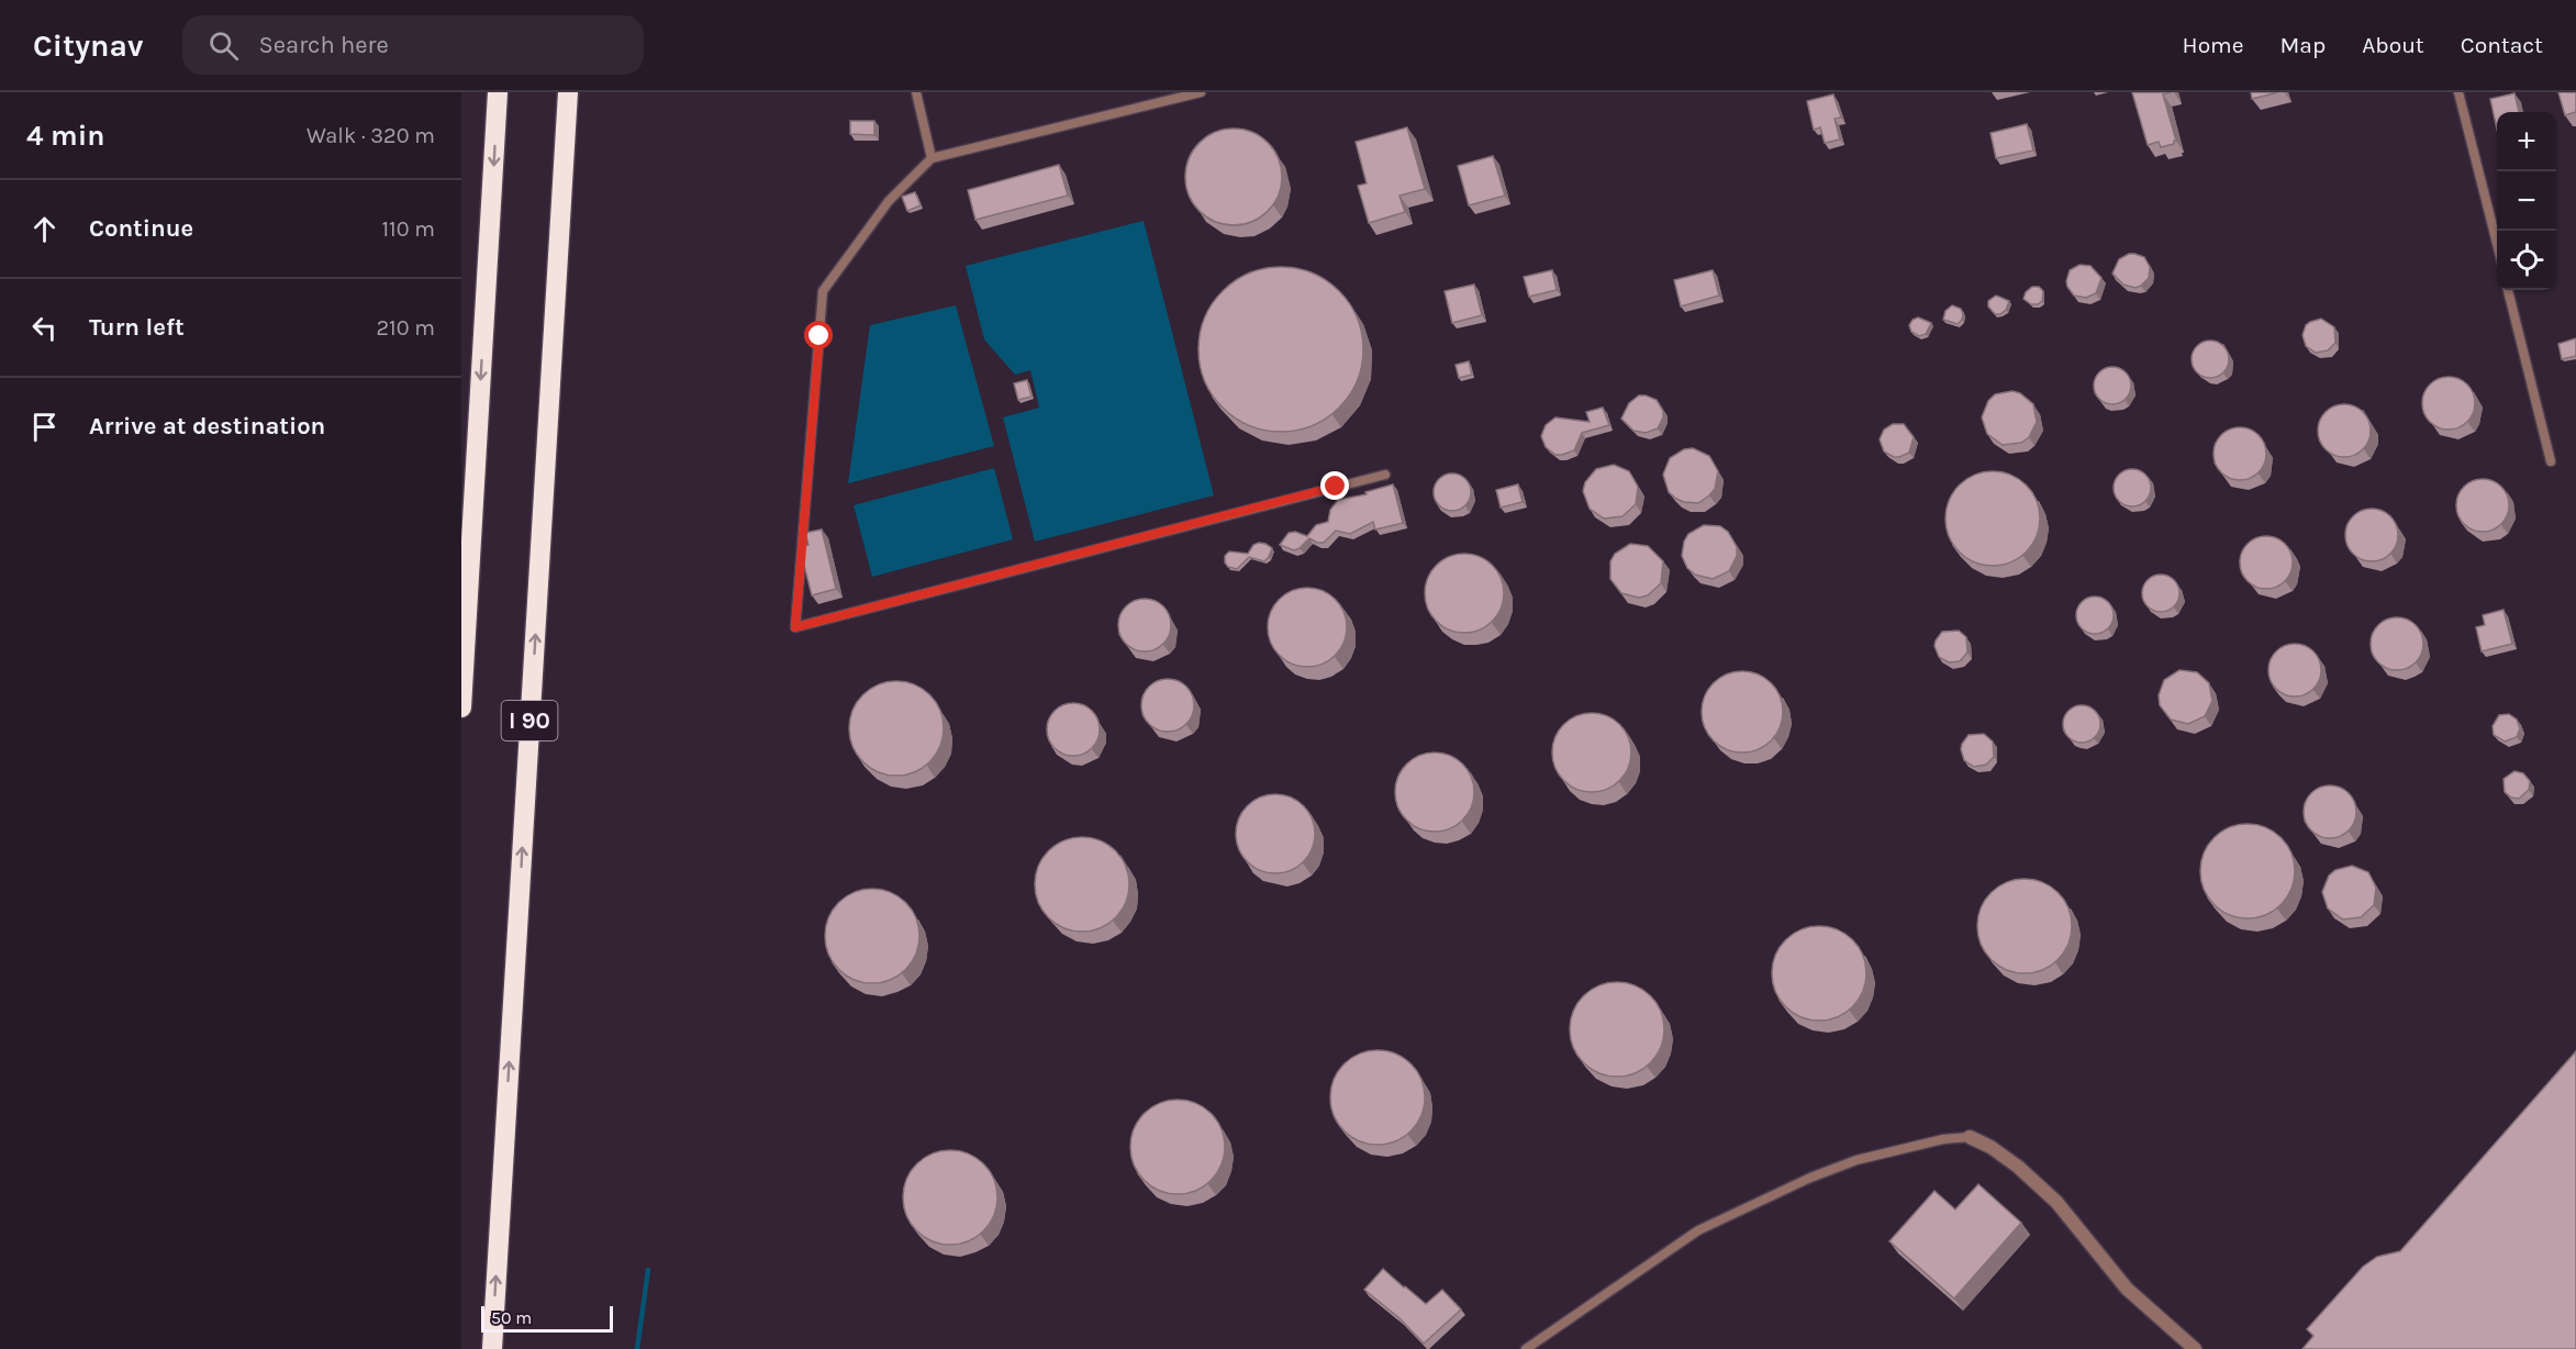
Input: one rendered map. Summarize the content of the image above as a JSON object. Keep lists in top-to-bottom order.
{
  "streets": {
    "highway": ["I 90"]
  },
  "scale_bar": "50 m",
  "page": {
    "header": "Citynav",
    "search": "Search here",
    "nav": [
      "Home",
      "Map",
      "About",
      "Contact"
    ],
    "heading": ["4 min", "Walk · 320 m"],
    "map_buttons": ["+", "−"],
    "list": [
      ["Continue", "110 m"],
      ["Turn left", "210 m"],
      "Arrive at destination"
    ],
    "scale": "50 m"
  }
}
